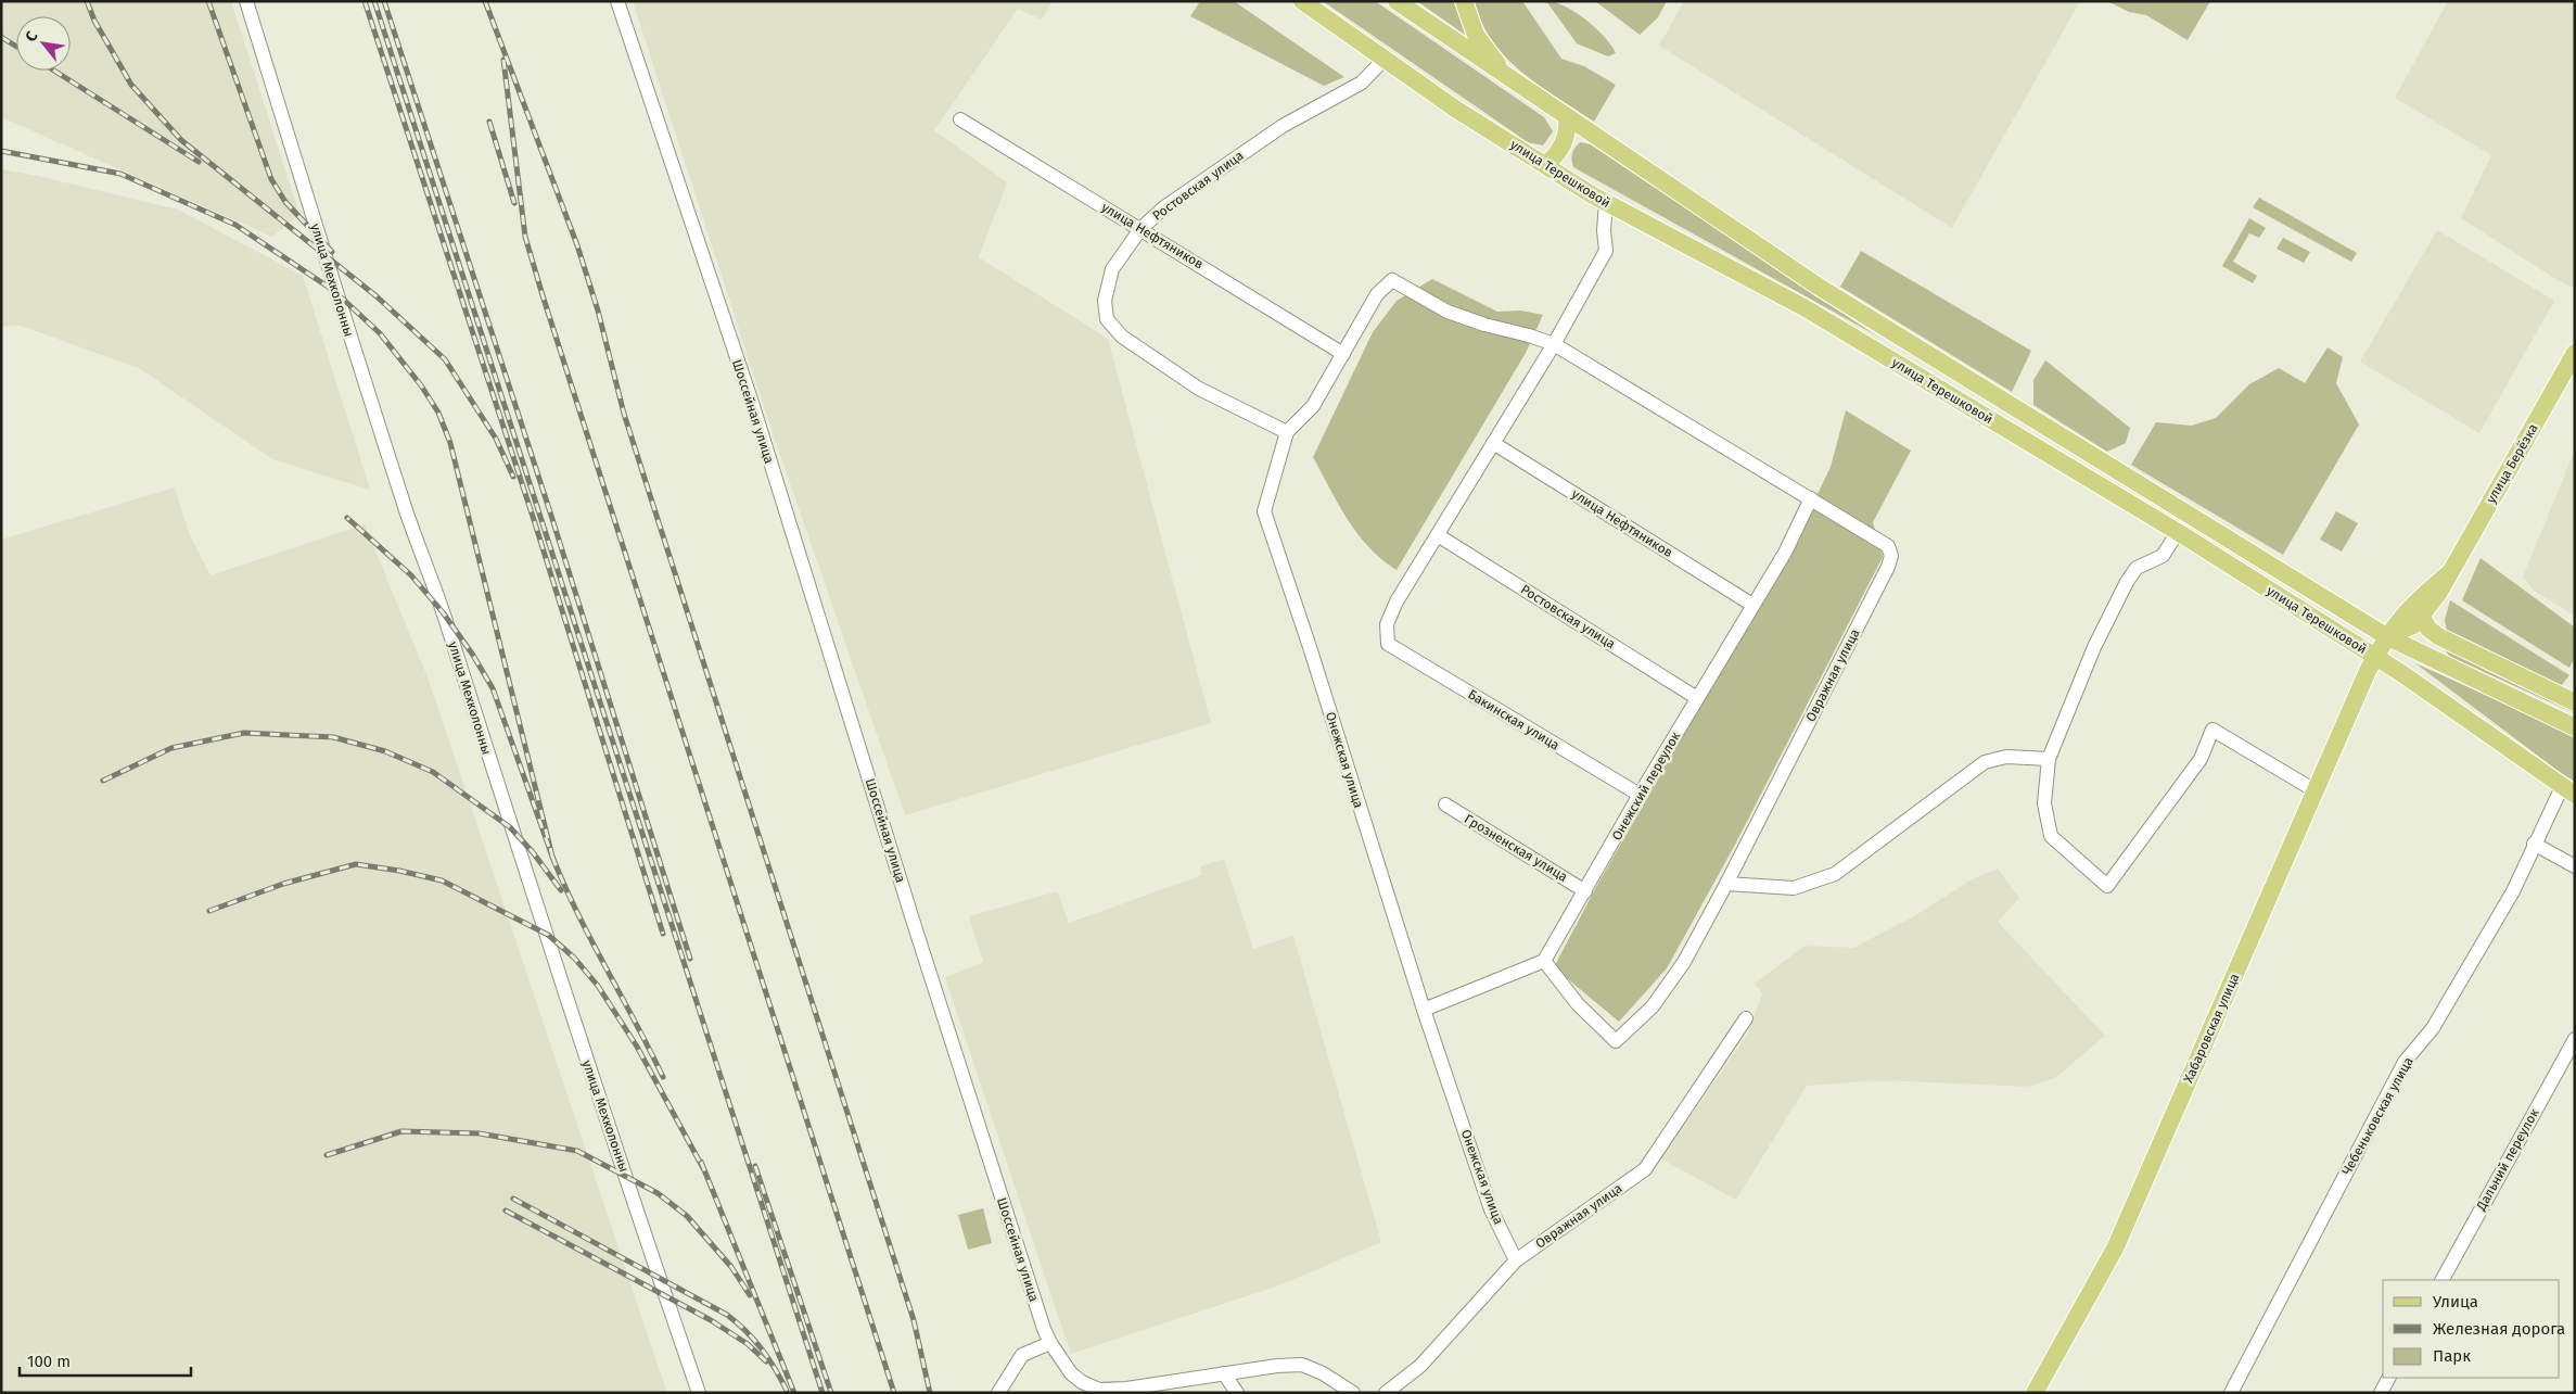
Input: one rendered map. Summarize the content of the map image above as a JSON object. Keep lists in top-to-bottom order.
{
  "streets": {
    "main road": ["улица Терешковой", "улица Берёзка", "Хабаровская улица"],
    "street": [
      "Ростовская улица",
      "улица Нефтяников",
      "улица Мехколонны",
      "Шоссейная улица",
      "Овражная улица",
      "Бакинская улица",
      "Онежская улица",
      "Онежский переулок",
      "Грозненская улица",
      "Чебеньковская улица",
      "Дальний переулок"
    ]
  },
  "crossings": [
    ["улица Терешковой", "Ростовская улица"],
    ["улица Терешковой", "улица Берёзка"],
    ["улица Терешковой", "Хабаровская улица"],
    ["улица Терешковой", "Чебеньковская улица"],
    ["Ростовская улица", "улица Нефтяников"],
    ["Ростовская улица", "Бакинская улица"],
    ["Ростовская улица", "Онежская улица"],
    ["Ростовская улица", "Онежский переулок"],
    ["улица Нефтяников", "Онежская улица"],
    ["улица Нефтяников", "Онежский переулок"],
    ["улица Берёзка", "Хабаровская улица"],
    ["Овражная улица", "Онежская улица"],
    ["Овражная улица", "Онежский переулок"],
    ["Бакинская улица", "Онежский переулок"],
    ["Онежский переулок", "Грозненская улица"]
  ],
  "legend": ["Улица", "Железная дорога", "Парк"],
  "scale_bar": "100 m",
  "north": "top left"
}
